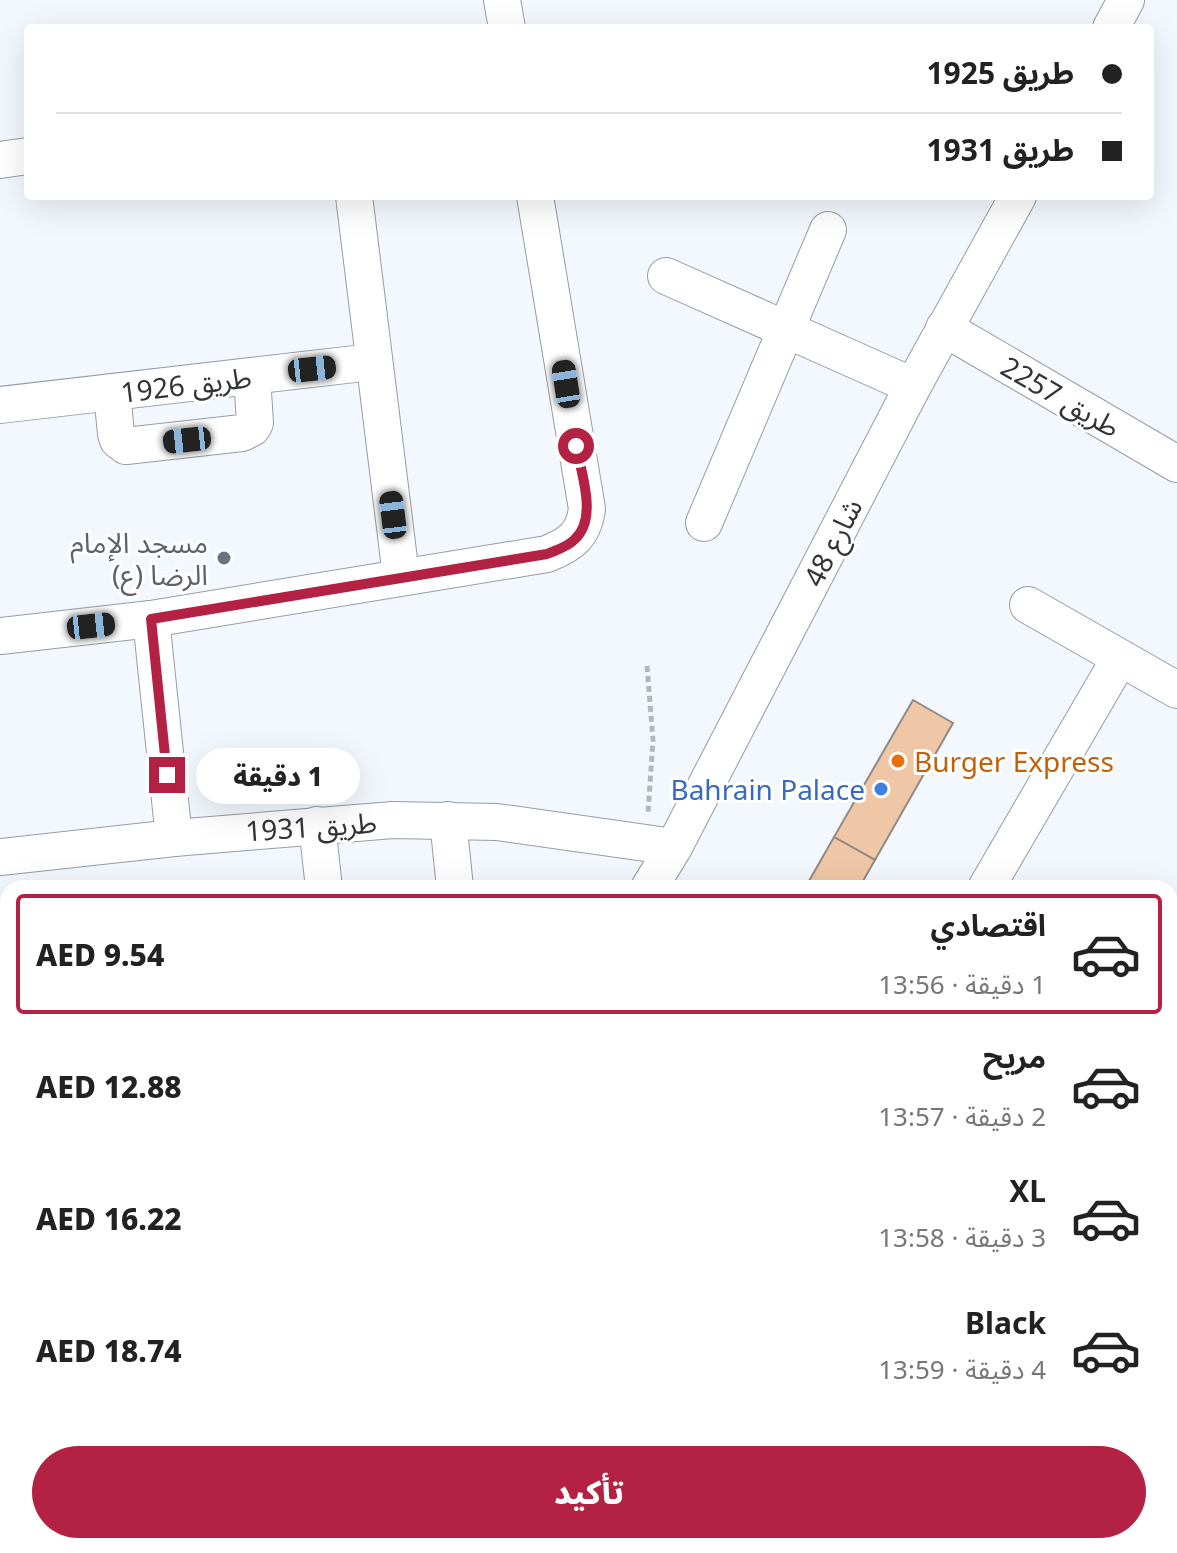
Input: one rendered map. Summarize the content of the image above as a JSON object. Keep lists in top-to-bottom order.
{
  "streets": {
    "street": [
      "طريق 1926",
      "طريق 2257",
      "شارع 48",
      "طريق 1931"
    ]
  },
  "crossings": [
    ["طريق 2257", "شارع 48"],
    ["شارع 48", "طريق 1931"]
  ],
  "places": ["مسجد الإمام الرضا (ع)", "Burger Express", "Bahrain Palace"],
  "page": {
    "banner": ["طريق 1925", "طريق 1931"],
    "bubble": "1 دقيقة",
    "list": [
      {
        "name": "اقتصادي",
        "note": "1 دقيقة · 13:56",
        "value": "AED 9.54"
      },
      {
        "name": "مريح",
        "note": "2 دقيقة · 13:57",
        "value": "AED 12.88"
      },
      {
        "name": "XL",
        "note": "3 دقيقة · 13:58",
        "value": "AED 16.22"
      },
      {
        "name": "Black",
        "note": "4 دقيقة · 13:59",
        "value": "AED 18.74"
      }
    ],
    "buttons": "تأكيد"
  }
}
